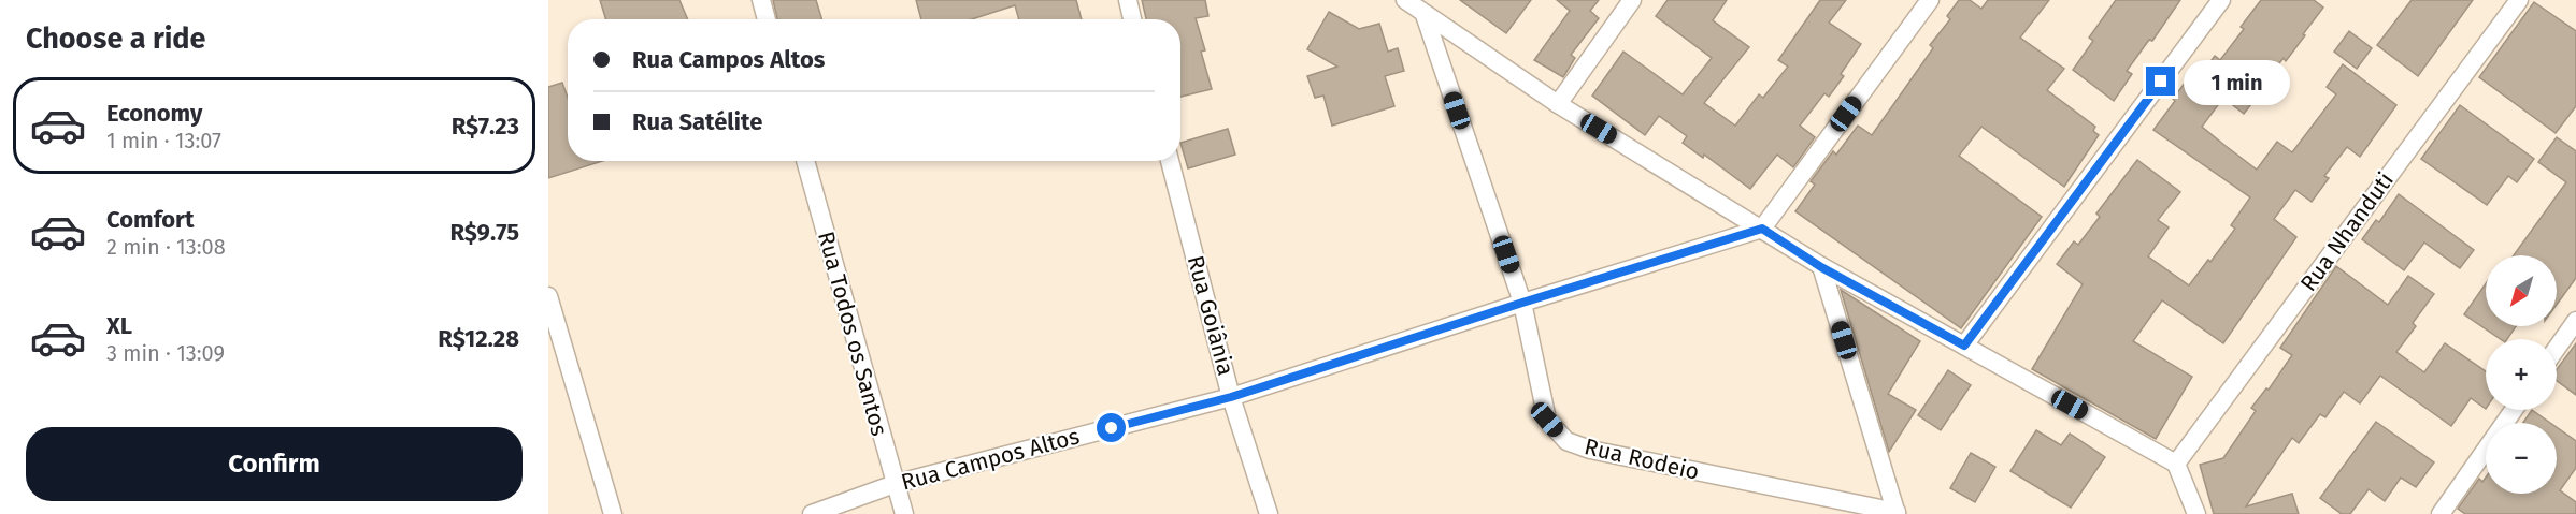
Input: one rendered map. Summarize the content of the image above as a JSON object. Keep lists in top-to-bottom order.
{
  "streets": {
    "street": [
      "Rua Nhanduti",
      "Rua Goiânia",
      "Rua Todos os Santos",
      "Rua Campos Altos",
      "Rua Rodeio"
    ]
  },
  "crossings": [
    ["Rua Goiânia", "Rua Campos Altos"],
    ["Rua Todos os Santos", "Rua Campos Altos"],
    ["Rua Campos Altos", "Rua Rodeio"]
  ],
  "north": "bottom left",
  "page": {
    "heading": "Choose a ride",
    "banner": ["Rua Campos Altos", "Rua Satélite"],
    "bubble": "1 min",
    "list": [
      {
        "name": "Economy",
        "note": "1 min · 13:07",
        "value": "R$7.23"
      },
      {
        "name": "Comfort",
        "note": "2 min · 13:08",
        "value": "R$9.75"
      },
      {
        "name": "XL",
        "note": "3 min · 13:09",
        "value": "R$12.28"
      }
    ],
    "map_buttons": ["+", "−"],
    "buttons": "Confirm"
  }
}
